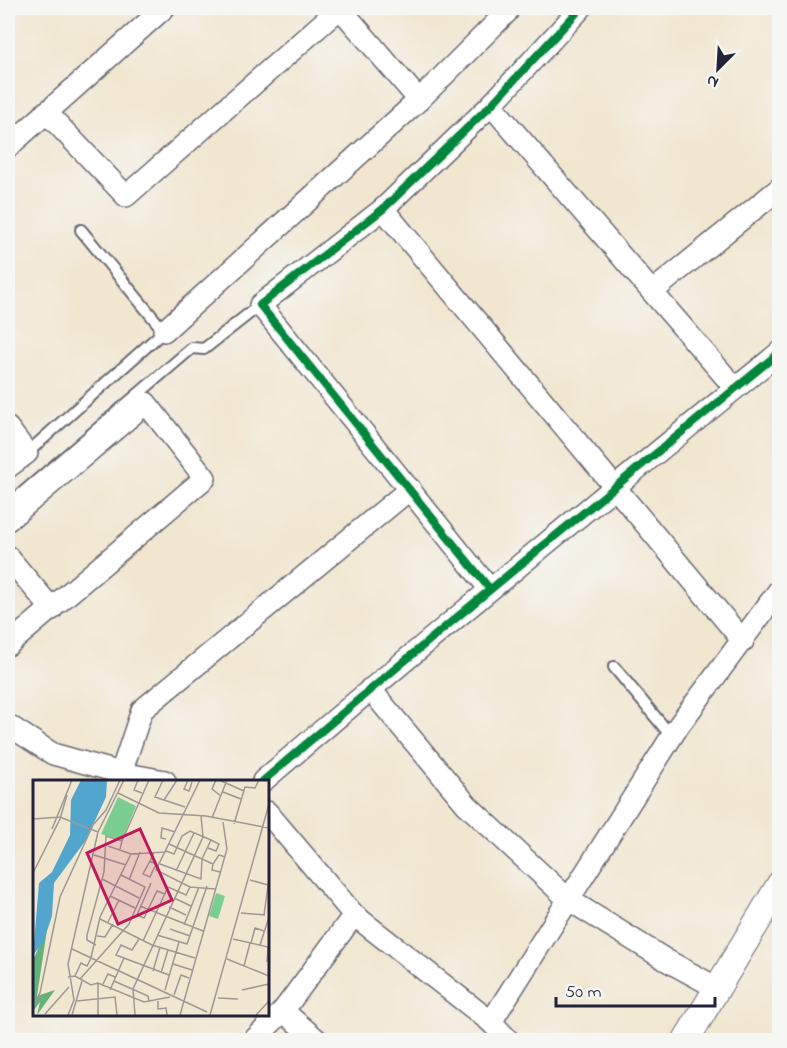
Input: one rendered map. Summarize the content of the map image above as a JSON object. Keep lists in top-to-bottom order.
{
  "scale_bar": "50 m",
  "north": "bottom left"
}
